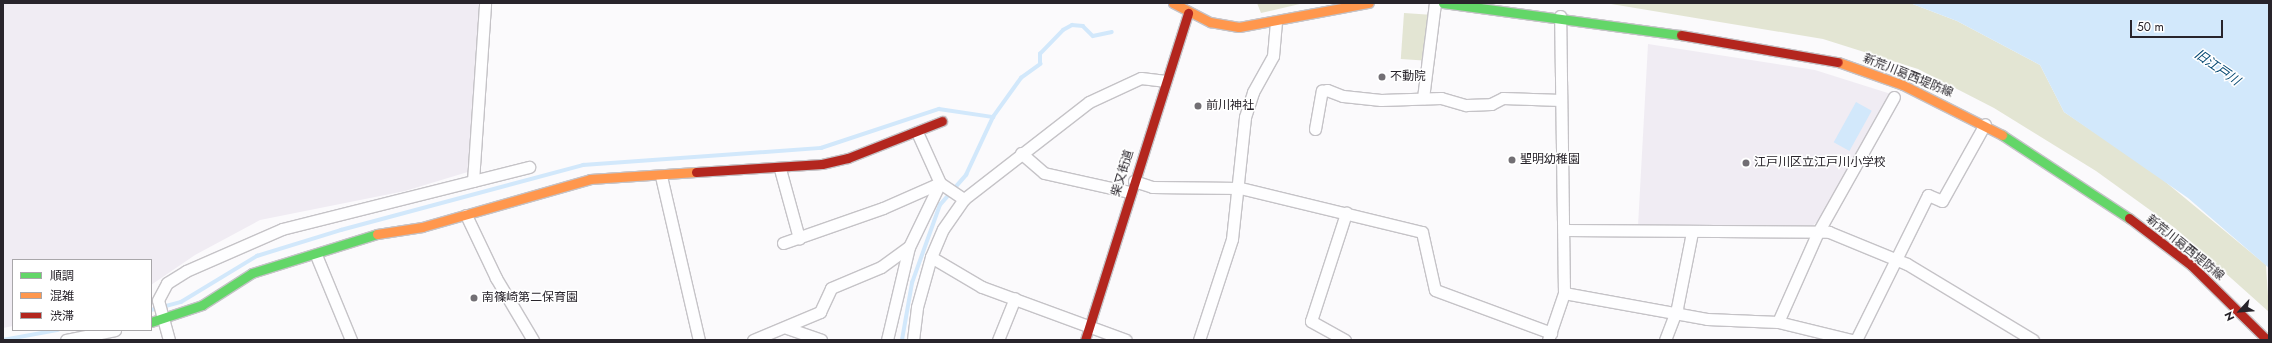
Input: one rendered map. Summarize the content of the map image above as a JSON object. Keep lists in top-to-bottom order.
{
  "streets": {
    "main road": ["新荒川葛西堤防線", "柴又街道"]
  },
  "water": ["旧江戸川"],
  "places": [
    "不動院",
    "前川神社",
    "聖明幼稚園",
    "江戸川区立江戸川小学校",
    "南篠崎第二保育園"
  ],
  "legend": ["順調", "混雑", "渋滞"],
  "scale_bar": "50 m",
  "north": "bottom left"
}
